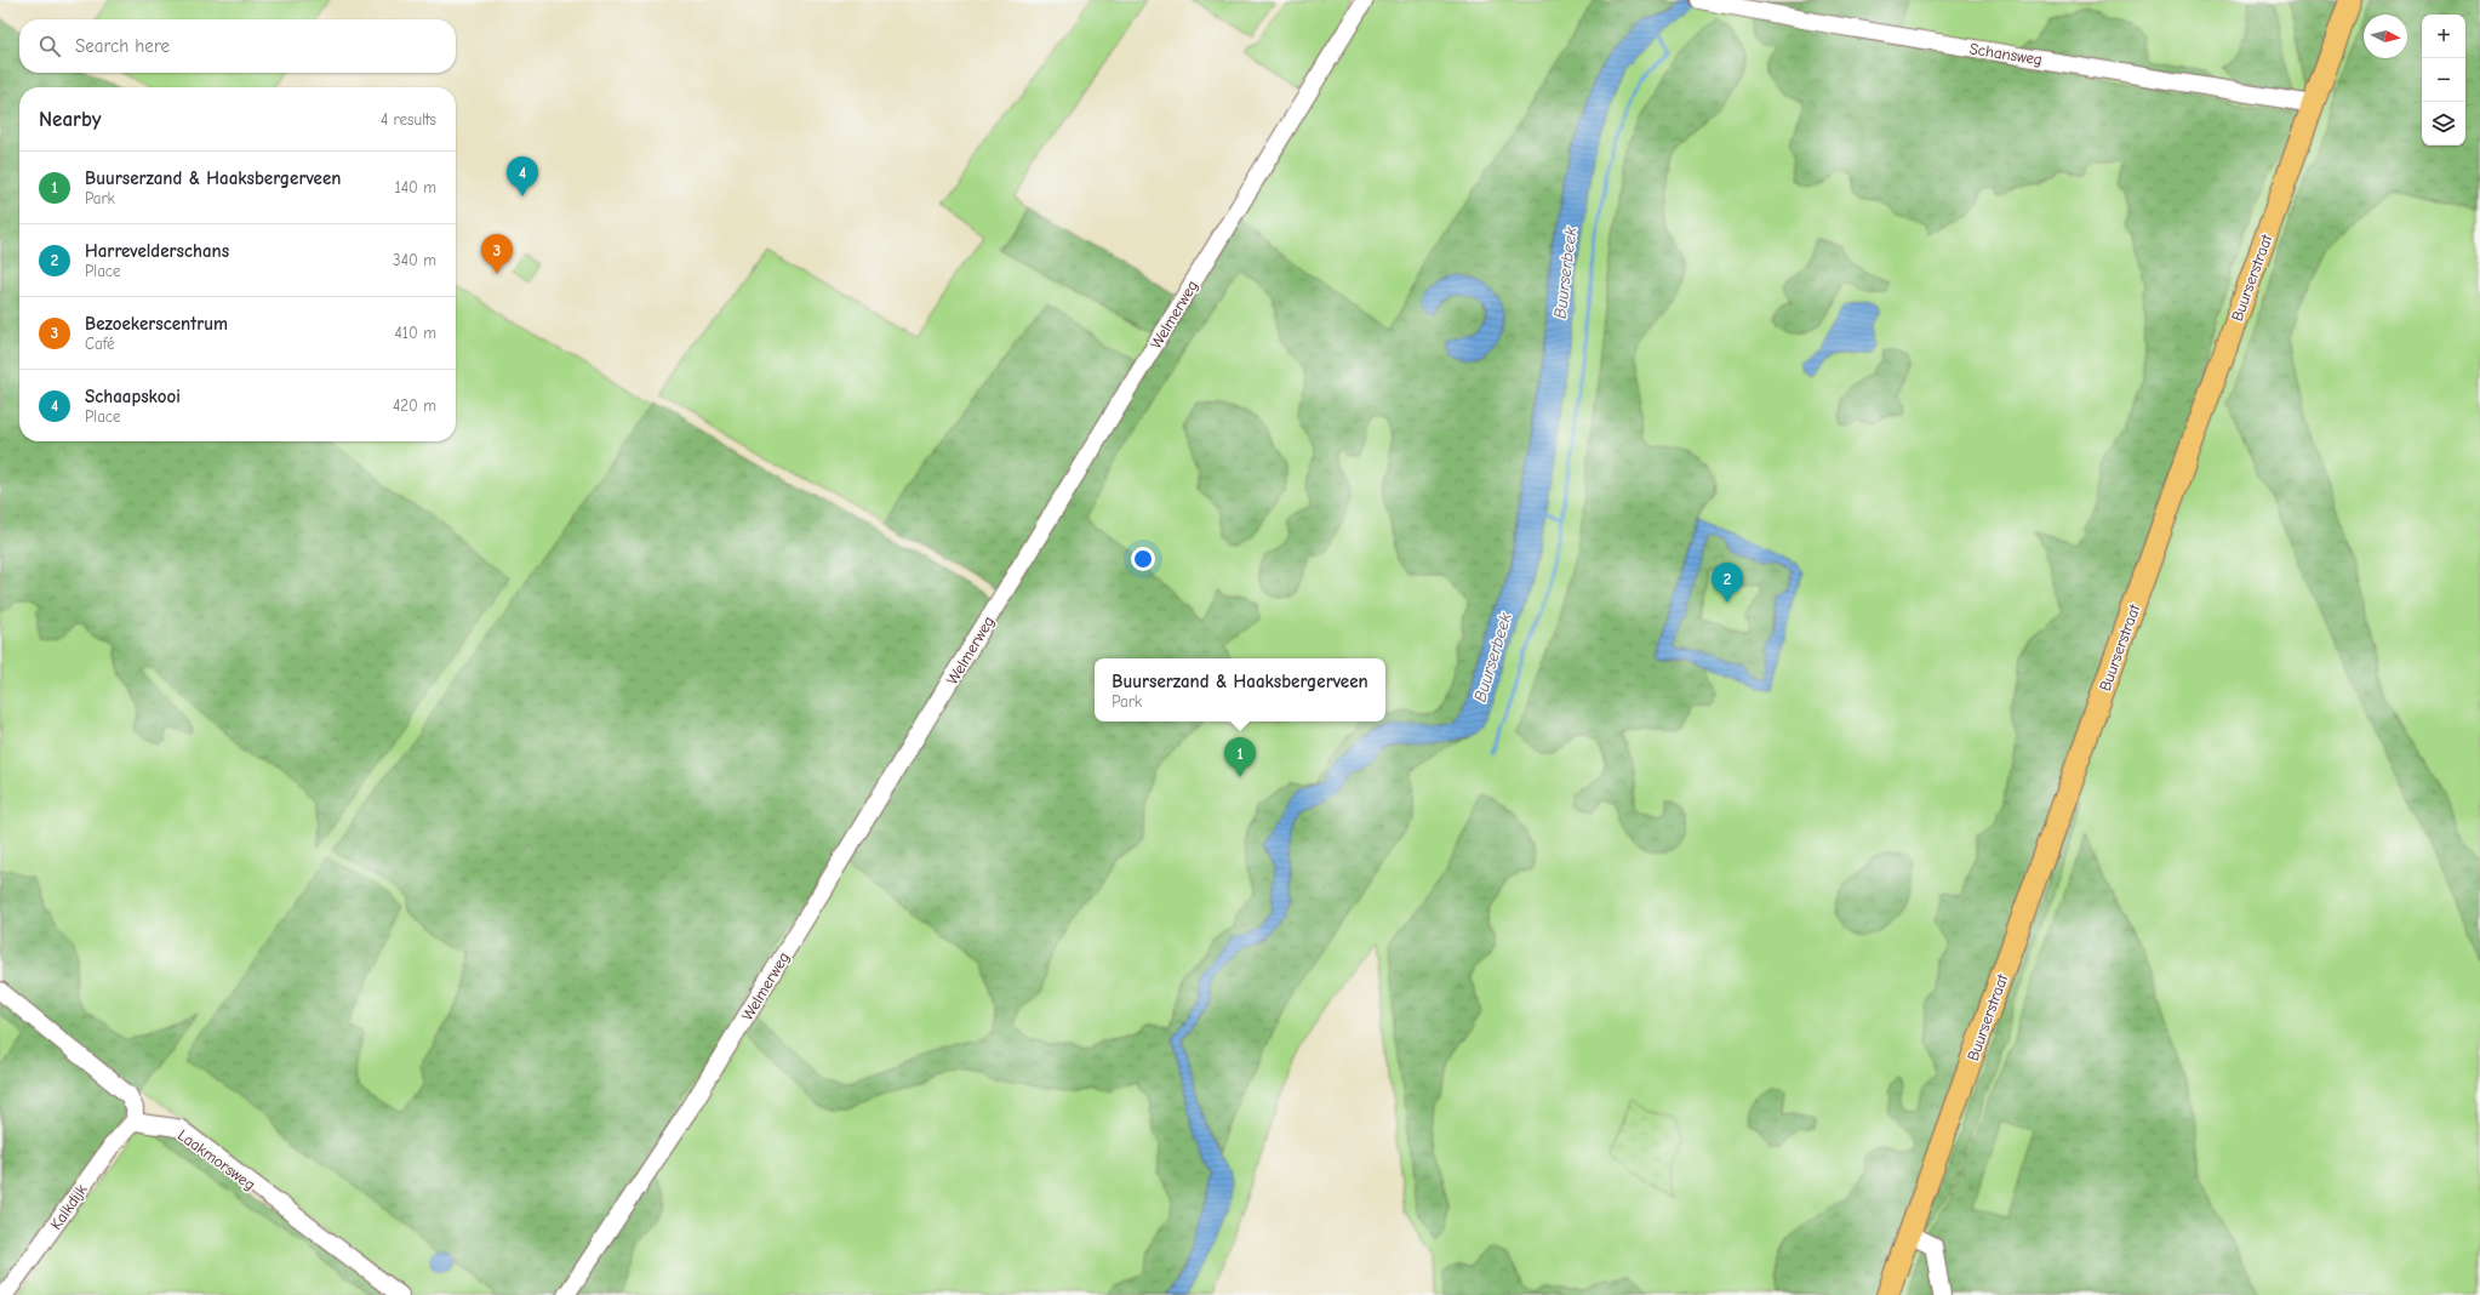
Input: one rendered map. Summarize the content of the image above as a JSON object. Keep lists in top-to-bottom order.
{
  "streets": {
    "main road": ["Buurserstraat"],
    "street": [
      "Schansweg",
      "Welmerweg",
      "Laakmorsweg",
      "Kalkdijk"
    ]
  },
  "crossings": [
    ["Schansweg", "Buurserstraat"],
    ["Laakmorsweg", "Kalkdijk"]
  ],
  "water": ["Buurserbeek"],
  "north": "right",
  "page": {
    "map_buttons": ["+", "−"],
    "search": "Search here",
    "heading": ["Nearby", "4 results"],
    "list": [
      {
        "mark": "1",
        "name": "Buurserzand & Haaksbergerveen",
        "note": "Park",
        "value": "140 m"
      },
      {
        "mark": "2",
        "name": "Harrevelderschans",
        "note": "Place",
        "value": "340 m"
      },
      {
        "mark": "3",
        "name": "Bezoekerscentrum",
        "note": "Café",
        "value": "410 m"
      },
      {
        "mark": "4",
        "name": "Schaapskooi",
        "note": "Place",
        "value": "420 m"
      }
    ],
    "pins": [
      "4",
      "3",
      "2",
      "1"
    ],
    "popup": ["Buurserzand & Haaksbergerveen", "Park"]
  }
}
